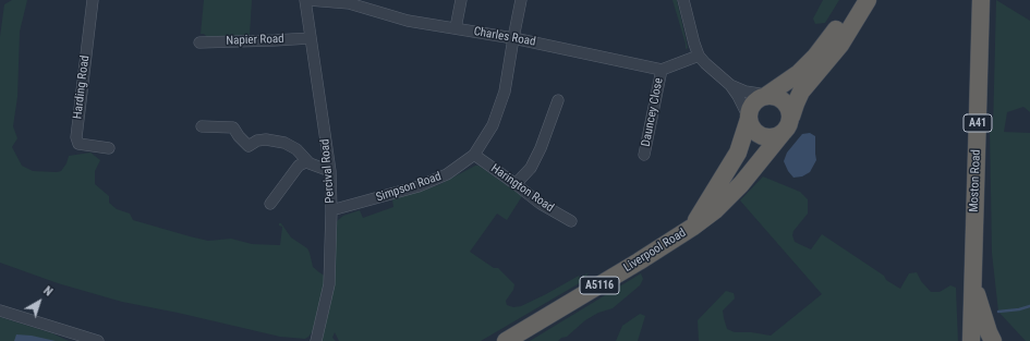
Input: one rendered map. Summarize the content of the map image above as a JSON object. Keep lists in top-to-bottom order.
{
  "streets": {
    "highway": [
      "A41",
      "Moston Road",
      "Liverpool Road",
      "A5116"
    ],
    "street": [
      "Charles Road",
      "Napier Road",
      "Harding Road",
      "Dauncey Close",
      "Percival Road",
      "Simpson Road",
      "Harington Road"
    ]
  },
  "crossings": [
    ["Charles Road", "Dauncey Close"],
    ["Charles Road", "Simpson Road"],
    ["Napier Road", "Percival Road"],
    ["Percival Road", "Simpson Road"],
    ["Simpson Road", "Harington Road"],
    ["Liverpool Road", "A5116"]
  ],
  "north": "top right"
}
